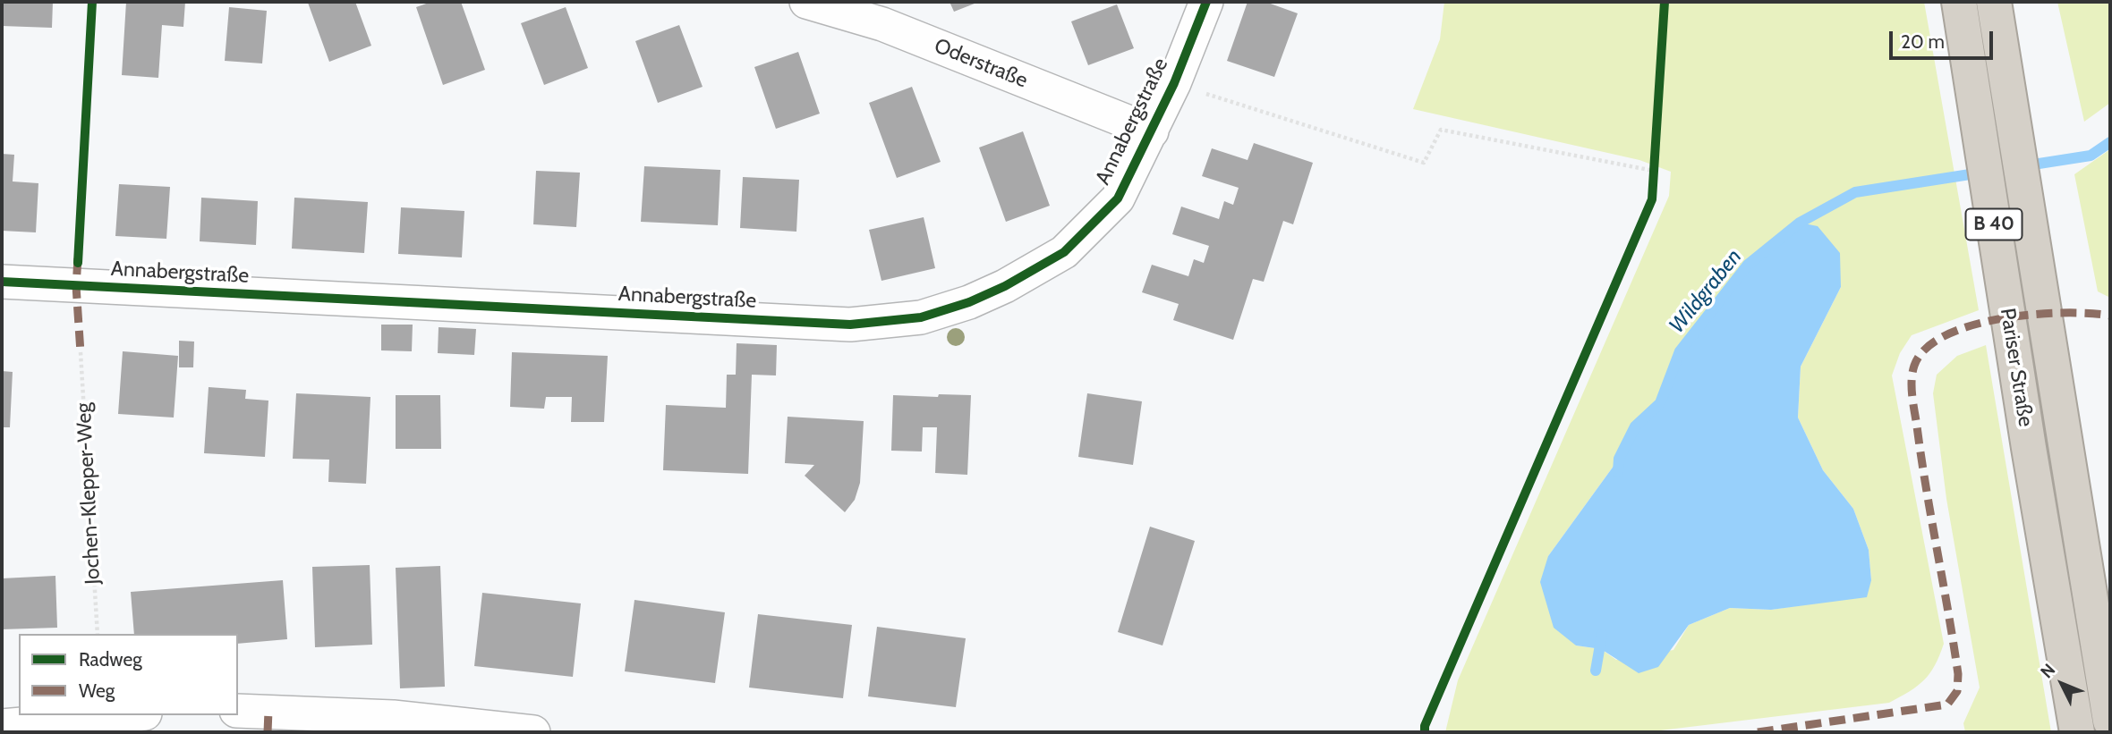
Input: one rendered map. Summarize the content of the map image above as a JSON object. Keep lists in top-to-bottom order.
{
  "streets": {
    "highway": ["B 40", "Pariser Straße"],
    "street": ["Oderstraße", "Annabergstraße"],
    "path": ["Jochen-Klepper-Weg"]
  },
  "crossings": [
    ["Oderstraße", "Annabergstraße"]
  ],
  "water": ["Wildgraben"],
  "legend": ["Radweg", "Weg"],
  "scale_bar": "20 m",
  "north": "top left"
}
